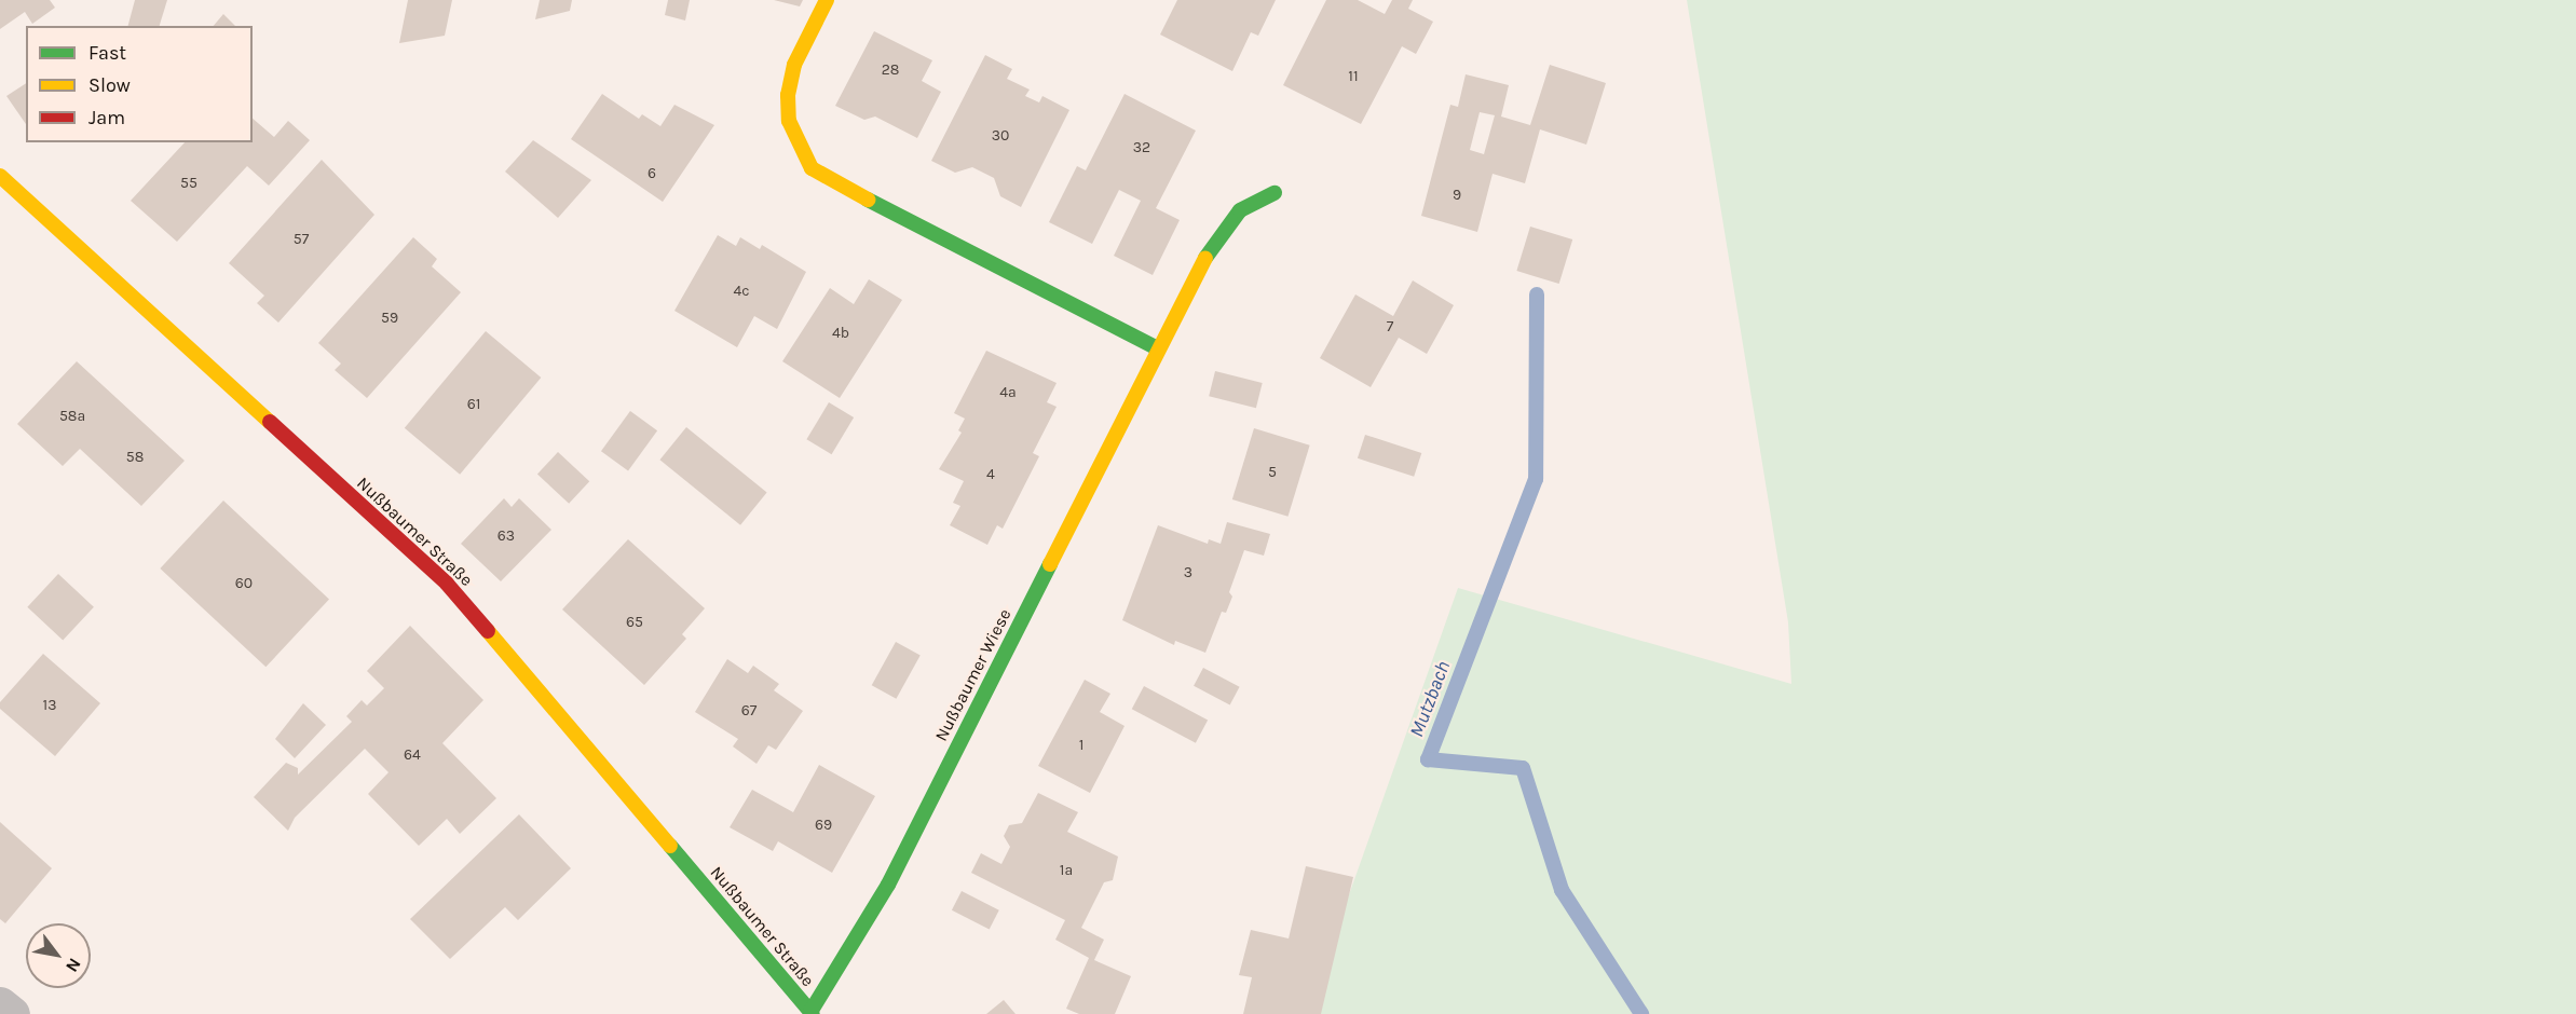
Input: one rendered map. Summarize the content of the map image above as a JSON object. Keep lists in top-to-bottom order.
{
  "streets": {
    "street": ["Nußbaumer Straße", "Nußbaumer Wiese"]
  },
  "crossings": [
    ["Nußbaumer Straße", "Nußbaumer Wiese"]
  ],
  "water": ["Mutzbach"],
  "house_numbers": [
    "28",
    "11",
    "30",
    "32",
    "6",
    "55",
    "9",
    "57",
    "4c",
    "59",
    "7",
    "4b",
    "4a",
    "61",
    "58a",
    "58",
    "5",
    "4",
    "63",
    "3",
    "60",
    "65",
    "13",
    "67",
    "1",
    "64",
    "69",
    "1a"
  ],
  "legend": ["Fast", "Slow", "Jam"],
  "north": "bottom right"
}
